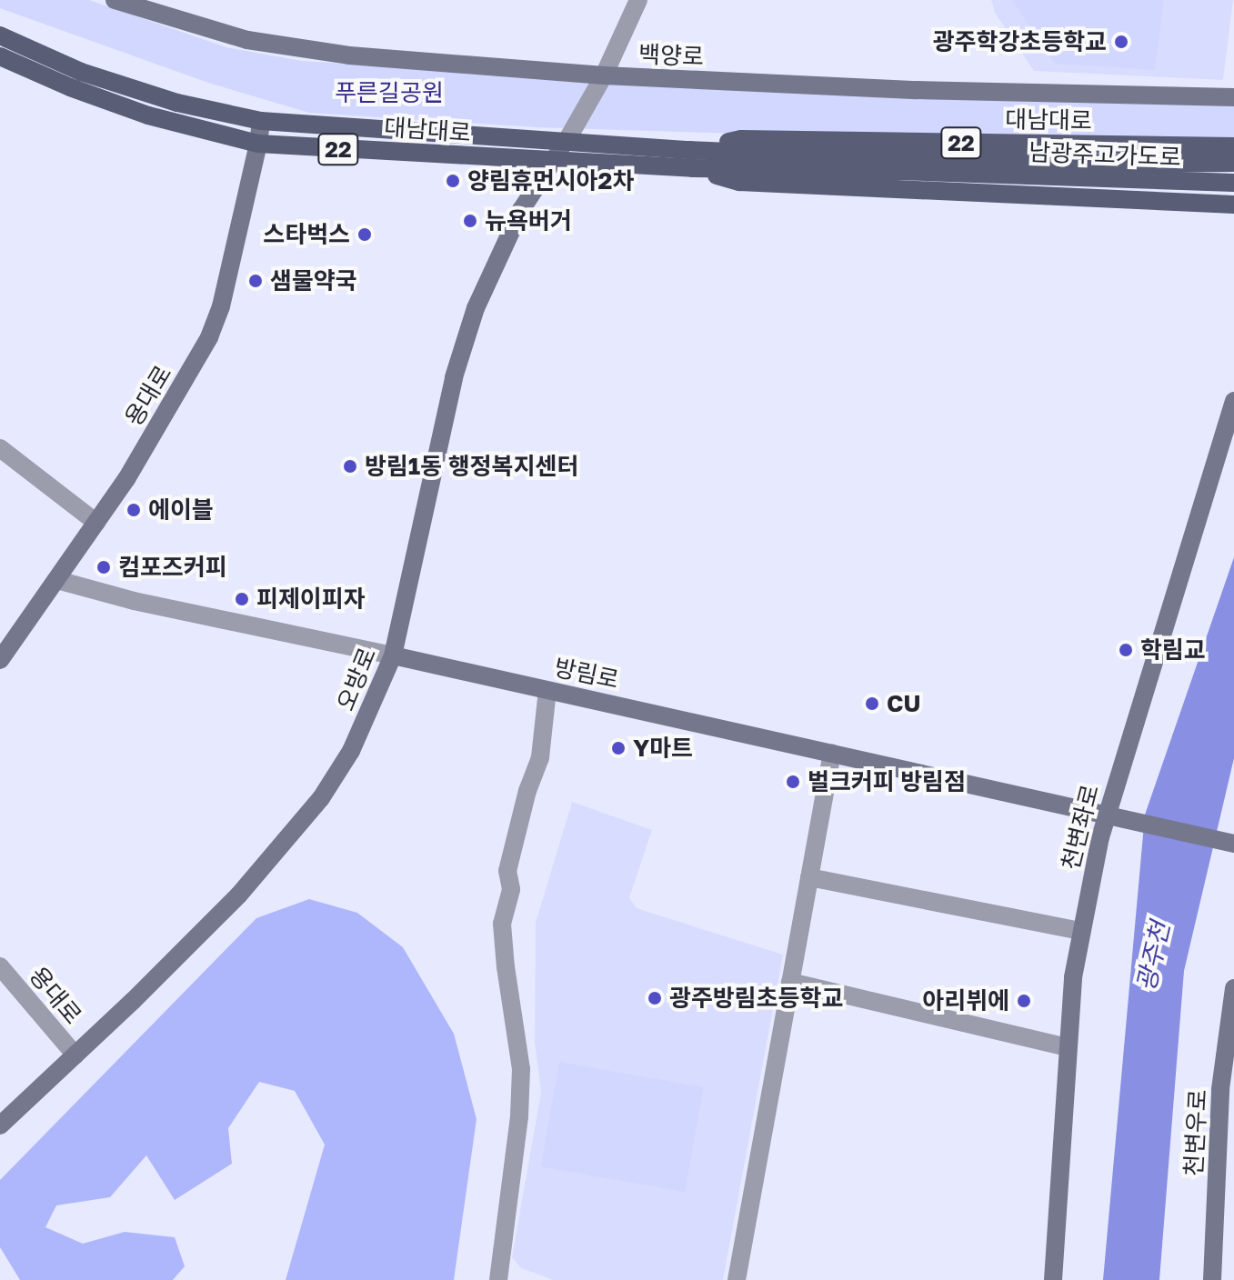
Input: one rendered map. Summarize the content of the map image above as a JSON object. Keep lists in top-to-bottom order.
{
  "streets": {
    "main road": ["대남대로", "22", "남광주고가도로"],
    "street": [
      "백양로",
      "용대로",
      "방림로",
      "오방로",
      "천변좌로",
      "천변우로"
    ]
  },
  "crossings": [
    ["대남대로", "남광주고가도로"],
    ["대남대로", "용대로"],
    ["대남대로", "오방로"],
    ["용대로", "방림로"],
    ["용대로", "오방로"],
    ["방림로", "오방로"],
    ["방림로", "천변좌로"]
  ],
  "water": ["광주천"],
  "parks": ["푸른길공원"],
  "places": [
    "광주학강초등학교",
    "양림휴먼시아2차",
    "뉴욕버거",
    "스타벅스",
    "샘물약국",
    "방림1동 행정복지센터",
    "에이블",
    "컴포즈커피",
    "피제이피자",
    "학림교",
    "CU",
    "Y마트",
    "벌크커피 방림점",
    "광주방림초등학교",
    "아리뷔에"
  ]
}
